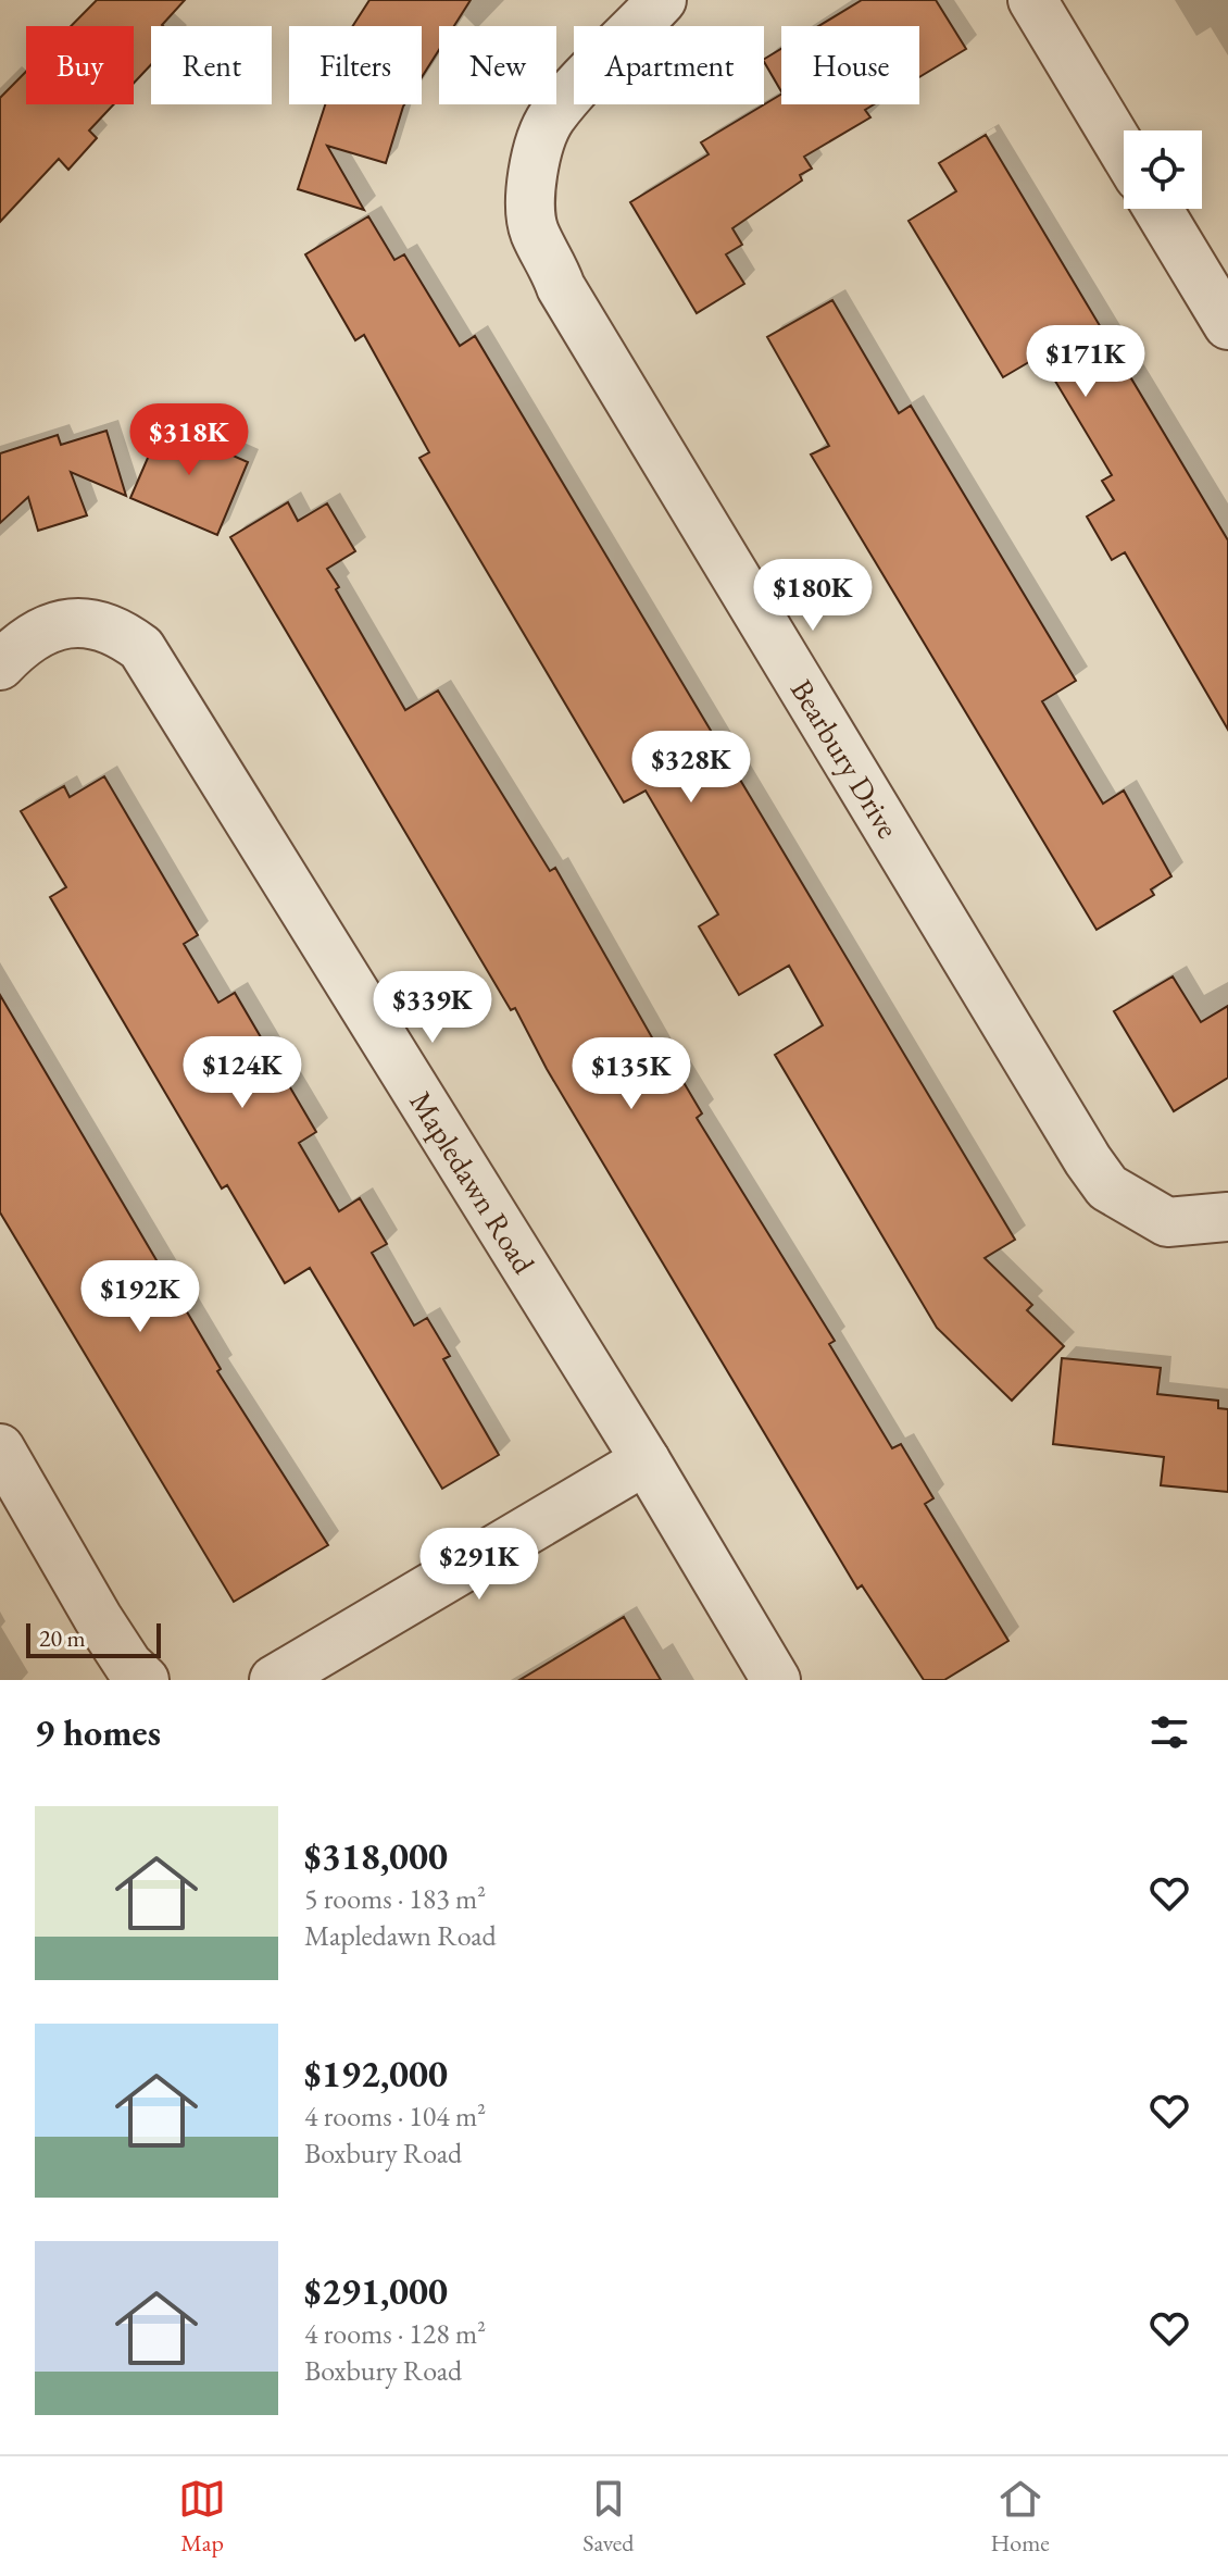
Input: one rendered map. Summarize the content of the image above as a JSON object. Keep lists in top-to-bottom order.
{
  "streets": {
    "street": ["Bearbury Drive", "Mapledawn Road"]
  },
  "scale_bar": "20 m",
  "page": {
    "chip": [
      "Buy",
      "Rent",
      "Filters",
      "New",
      "Apartment",
      "House"
    ],
    "price": [
      "$171K",
      "$318K",
      "$180K",
      "$328K",
      "$339K",
      "$124K",
      "$135K",
      "$192K",
      "$291K"
    ],
    "scale": "20 m",
    "heading": "9 homes",
    "list": [
      {
        "name": "$318,000",
        "note": "5 rooms · 183 m² · Mapledawn Road"
      },
      {
        "name": "$192,000",
        "note": "4 rooms · 104 m² · Boxbury Road"
      },
      {
        "name": "$291,000",
        "note": "4 rooms · 128 m² · Boxbury Road"
      }
    ],
    "tabs": ["Map", "Saved", "Home"]
  }
}
